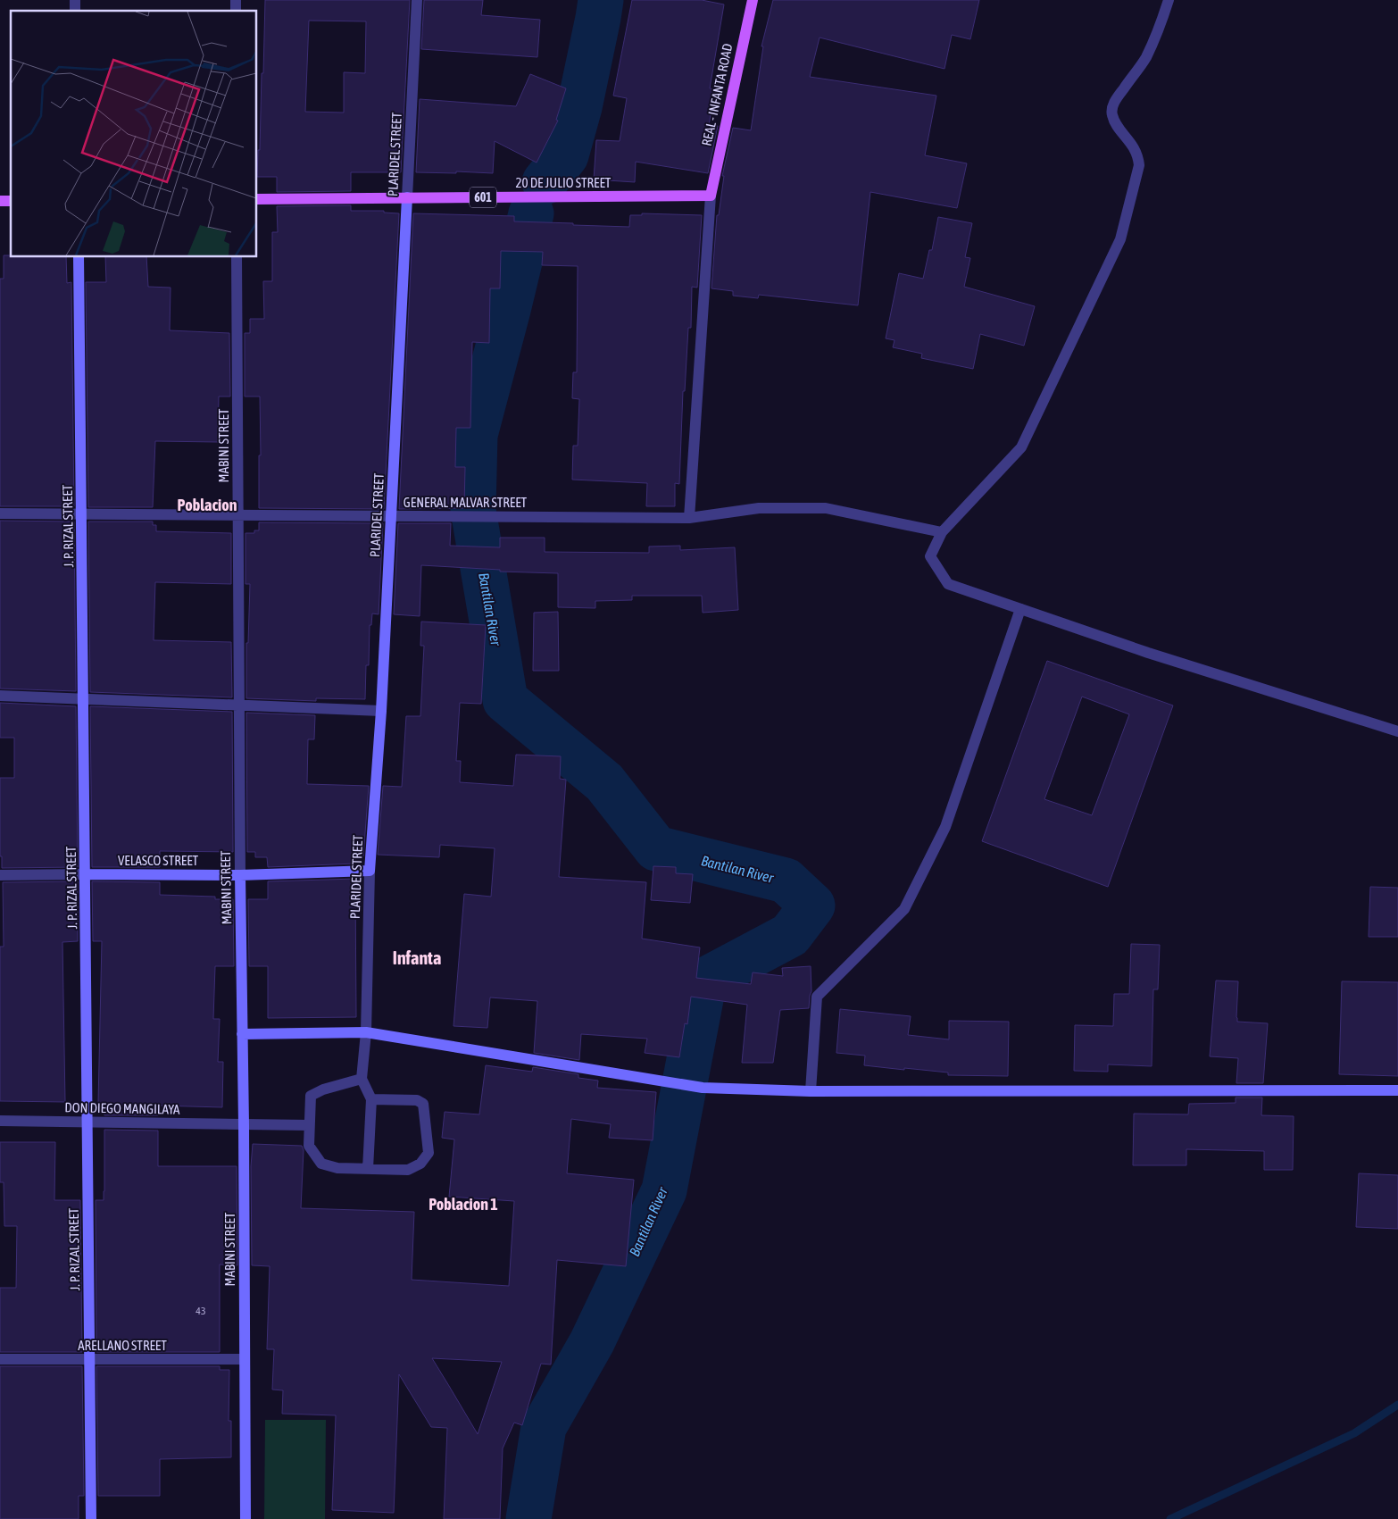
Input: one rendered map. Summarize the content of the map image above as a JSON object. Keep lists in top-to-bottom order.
{
  "streets": {
    "main road": ["REAL - INFANTA ROAD", "20 DE JULIO STREET", "601"],
    "street": [
      "PLARIDEL STREET",
      "MABINI STREET",
      "GENERAL MALVAR STREET",
      "J. P. RIZAL STREET",
      "VELASCO STREET",
      "DON DIEGO MANGILAYA",
      "ARELLANO STREET"
    ]
  },
  "crossings": [
    ["REAL - INFANTA ROAD", "20 DE JULIO STREET"],
    ["PLARIDEL STREET", "20 DE JULIO STREET"],
    ["PLARIDEL STREET", "GENERAL MALVAR STREET"],
    ["PLARIDEL STREET", "VELASCO STREET"],
    ["MABINI STREET", "GENERAL MALVAR STREET"],
    ["MABINI STREET", "VELASCO STREET"],
    ["MABINI STREET", "DON DIEGO MANGILAYA"],
    ["MABINI STREET", "ARELLANO STREET"],
    ["GENERAL MALVAR STREET", "J. P. RIZAL STREET"],
    ["J. P. RIZAL STREET", "VELASCO STREET"],
    ["J. P. RIZAL STREET", "DON DIEGO MANGILAYA"],
    ["J. P. RIZAL STREET", "ARELLANO STREET"]
  ],
  "districts": ["Poblacion", "Infanta", "Poblacion 1"],
  "water": ["Bantilan River"],
  "house_numbers": ["43"]
}
